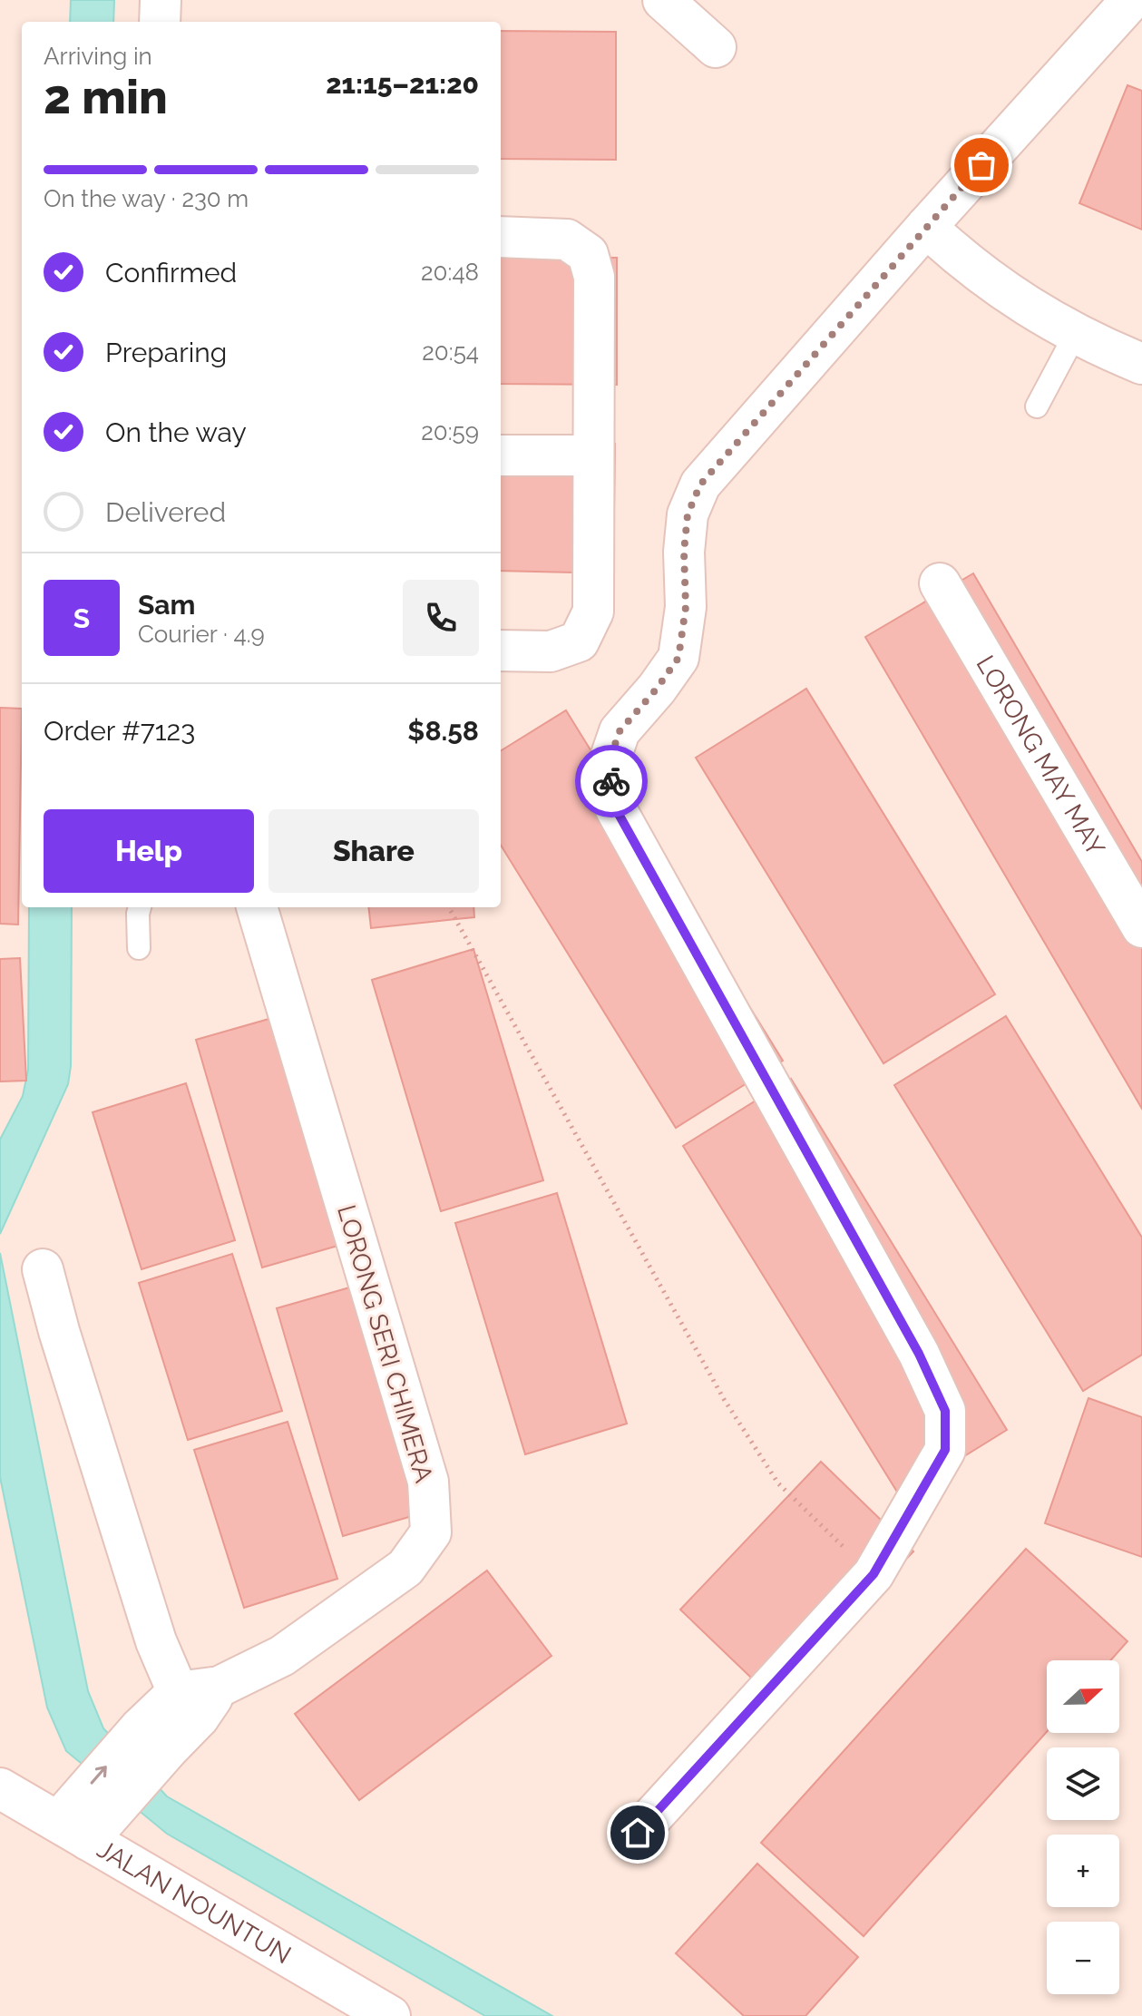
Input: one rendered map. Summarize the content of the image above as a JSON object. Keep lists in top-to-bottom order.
{
  "streets": {
    "street": ["LORONG MAY MAY", "LORONG SERI CHIMERA", "JALAN NOUNTUN"]
  },
  "crossings": [
    ["LORONG SERI CHIMERA", "JALAN NOUNTUN"]
  ],
  "north": "right",
  "page": {
    "heading": ["2 min", "Arriving in", "21:15–21:20"],
    "panel": [
      "Sam",
      "Courier · 4.9",
      "Order #7123",
      "$8.58"
    ],
    "bar": "On the way · 230 m",
    "list": [
      ["Confirmed", "20:48"],
      ["Preparing", "20:54"],
      ["On the way", "20:59"],
      "Delivered"
    ],
    "round": "S",
    "buttons": ["Help", "Share"],
    "map_buttons": ["+", "−"]
  }
}
